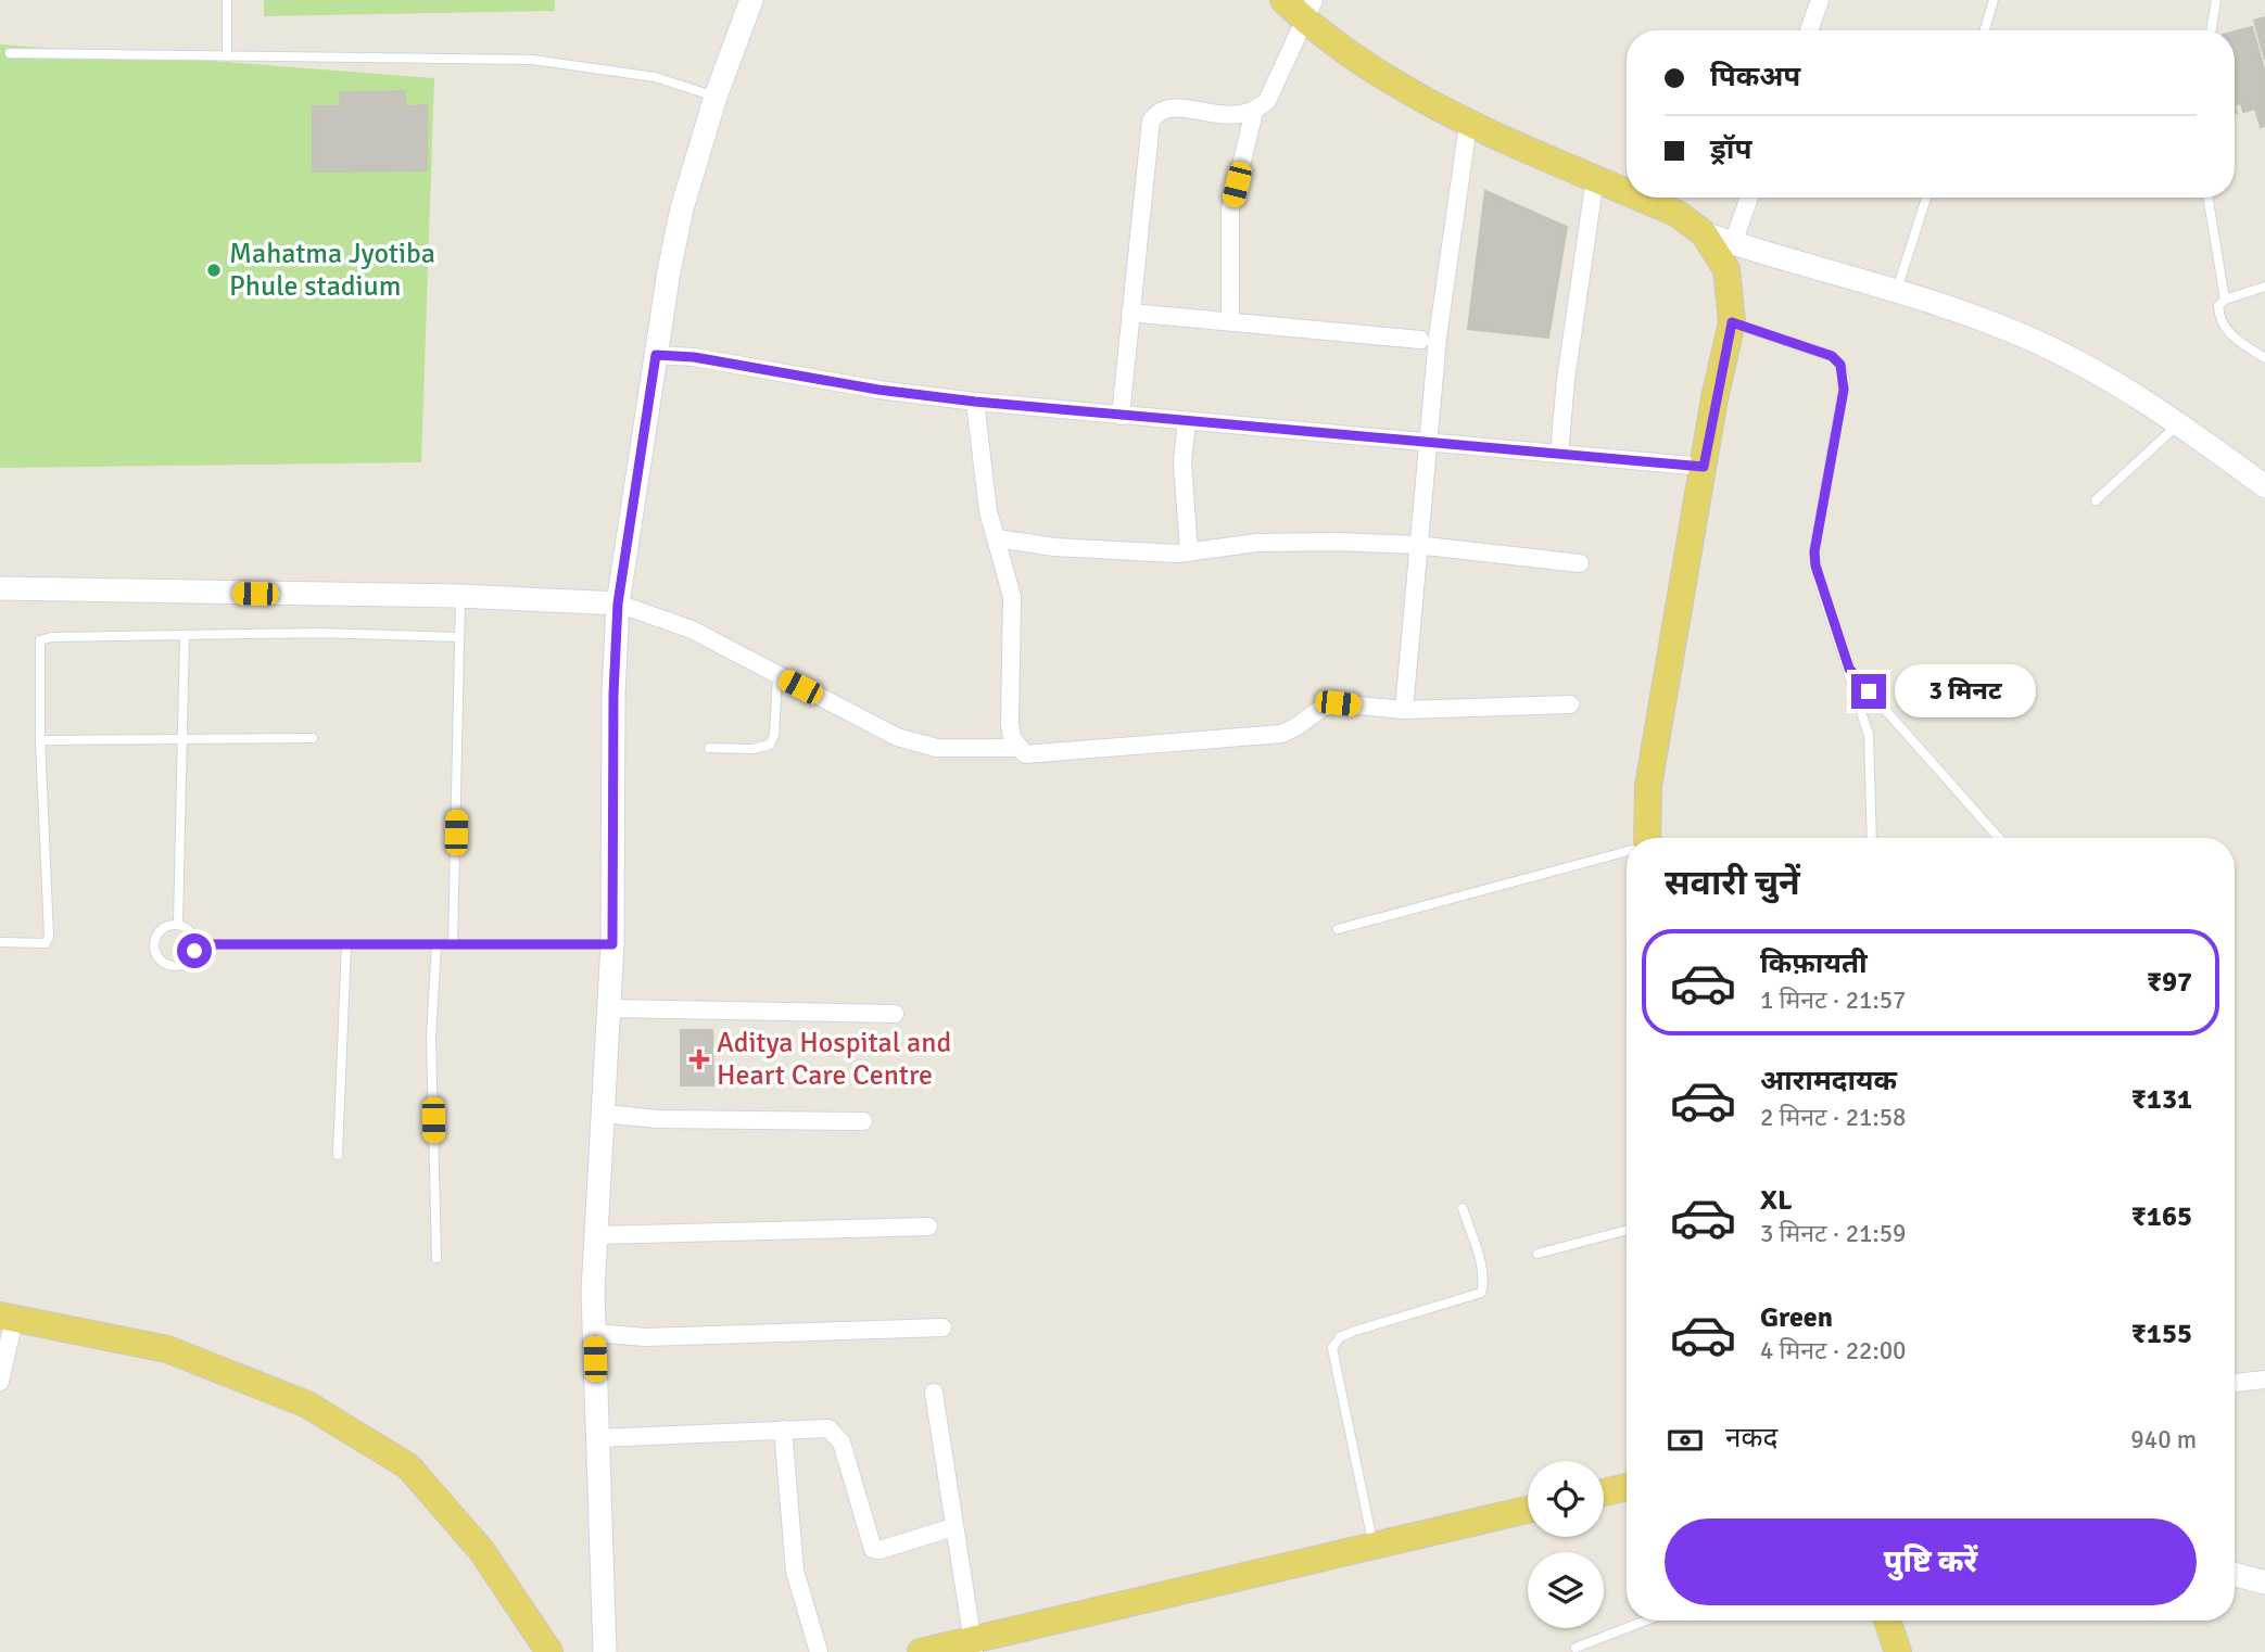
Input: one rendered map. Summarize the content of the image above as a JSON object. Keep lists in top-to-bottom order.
{
  "places": {
    "other": ["Mahatma Jyotiba Phule stadium"],
    "health": ["Aditya Hospital and Heart Care Centre"]
  },
  "page": {
    "banner": ["पिकअप", "ड्रॉप"],
    "bubble": "3 मिनट",
    "heading": "सवारी चुनें",
    "list": [
      {
        "name": "किफ़ायती",
        "note": "1 मिनट · 21:57",
        "value": "₹97"
      },
      {
        "name": "आरामदायक",
        "note": "2 मिनट · 21:58",
        "value": "₹131"
      },
      {
        "name": "XL",
        "note": "3 मिनट · 21:59",
        "value": "₹165"
      },
      {
        "name": "Green",
        "note": "4 मिनट · 22:00",
        "value": "₹155"
      }
    ],
    "pay": ["नकद", "940 m"],
    "buttons": "पुष्टि करें"
  }
}
